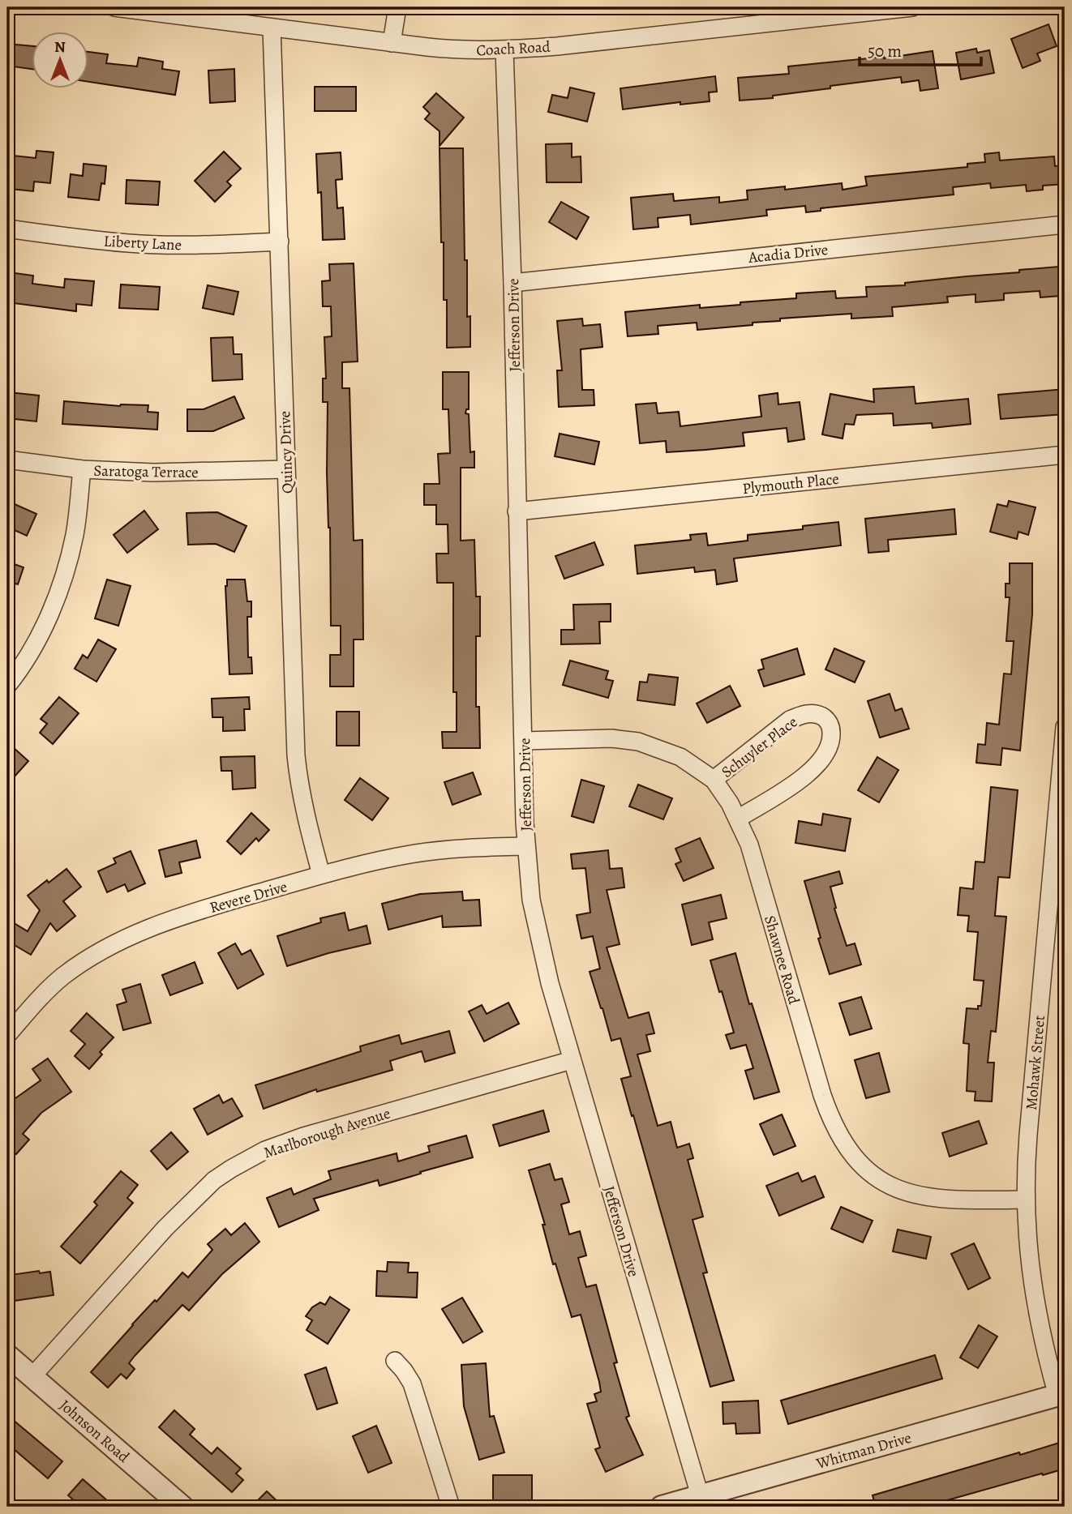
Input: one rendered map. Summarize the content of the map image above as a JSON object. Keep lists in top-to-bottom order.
{
  "streets": {
    "street": [
      "Coach Road",
      "Liberty Lane",
      "Acadia Drive",
      "Jefferson Drive",
      "Quincy Drive",
      "Saratoga Terrace",
      "Plymouth Place",
      "Schuyler Place",
      "Revere Drive",
      "Shawnee Road",
      "Mohawk Street",
      "Marlborough Avenue",
      "Johnson Road",
      "Whitman Drive"
    ]
  },
  "crossings": [
    ["Coach Road", "Jefferson Drive"],
    ["Coach Road", "Quincy Drive"],
    ["Liberty Lane", "Quincy Drive"],
    ["Acadia Drive", "Jefferson Drive"],
    ["Jefferson Drive", "Plymouth Place"],
    ["Jefferson Drive", "Revere Drive"],
    ["Jefferson Drive", "Shawnee Road"],
    ["Jefferson Drive", "Marlborough Avenue"],
    ["Jefferson Drive", "Whitman Drive"],
    ["Quincy Drive", "Saratoga Terrace"],
    ["Quincy Drive", "Revere Drive"],
    ["Schuyler Place", "Shawnee Road"],
    ["Shawnee Road", "Mohawk Street"],
    ["Mohawk Street", "Whitman Drive"],
    ["Marlborough Avenue", "Johnson Road"]
  ],
  "scale_bar": "50 m",
  "north": "top"
}
